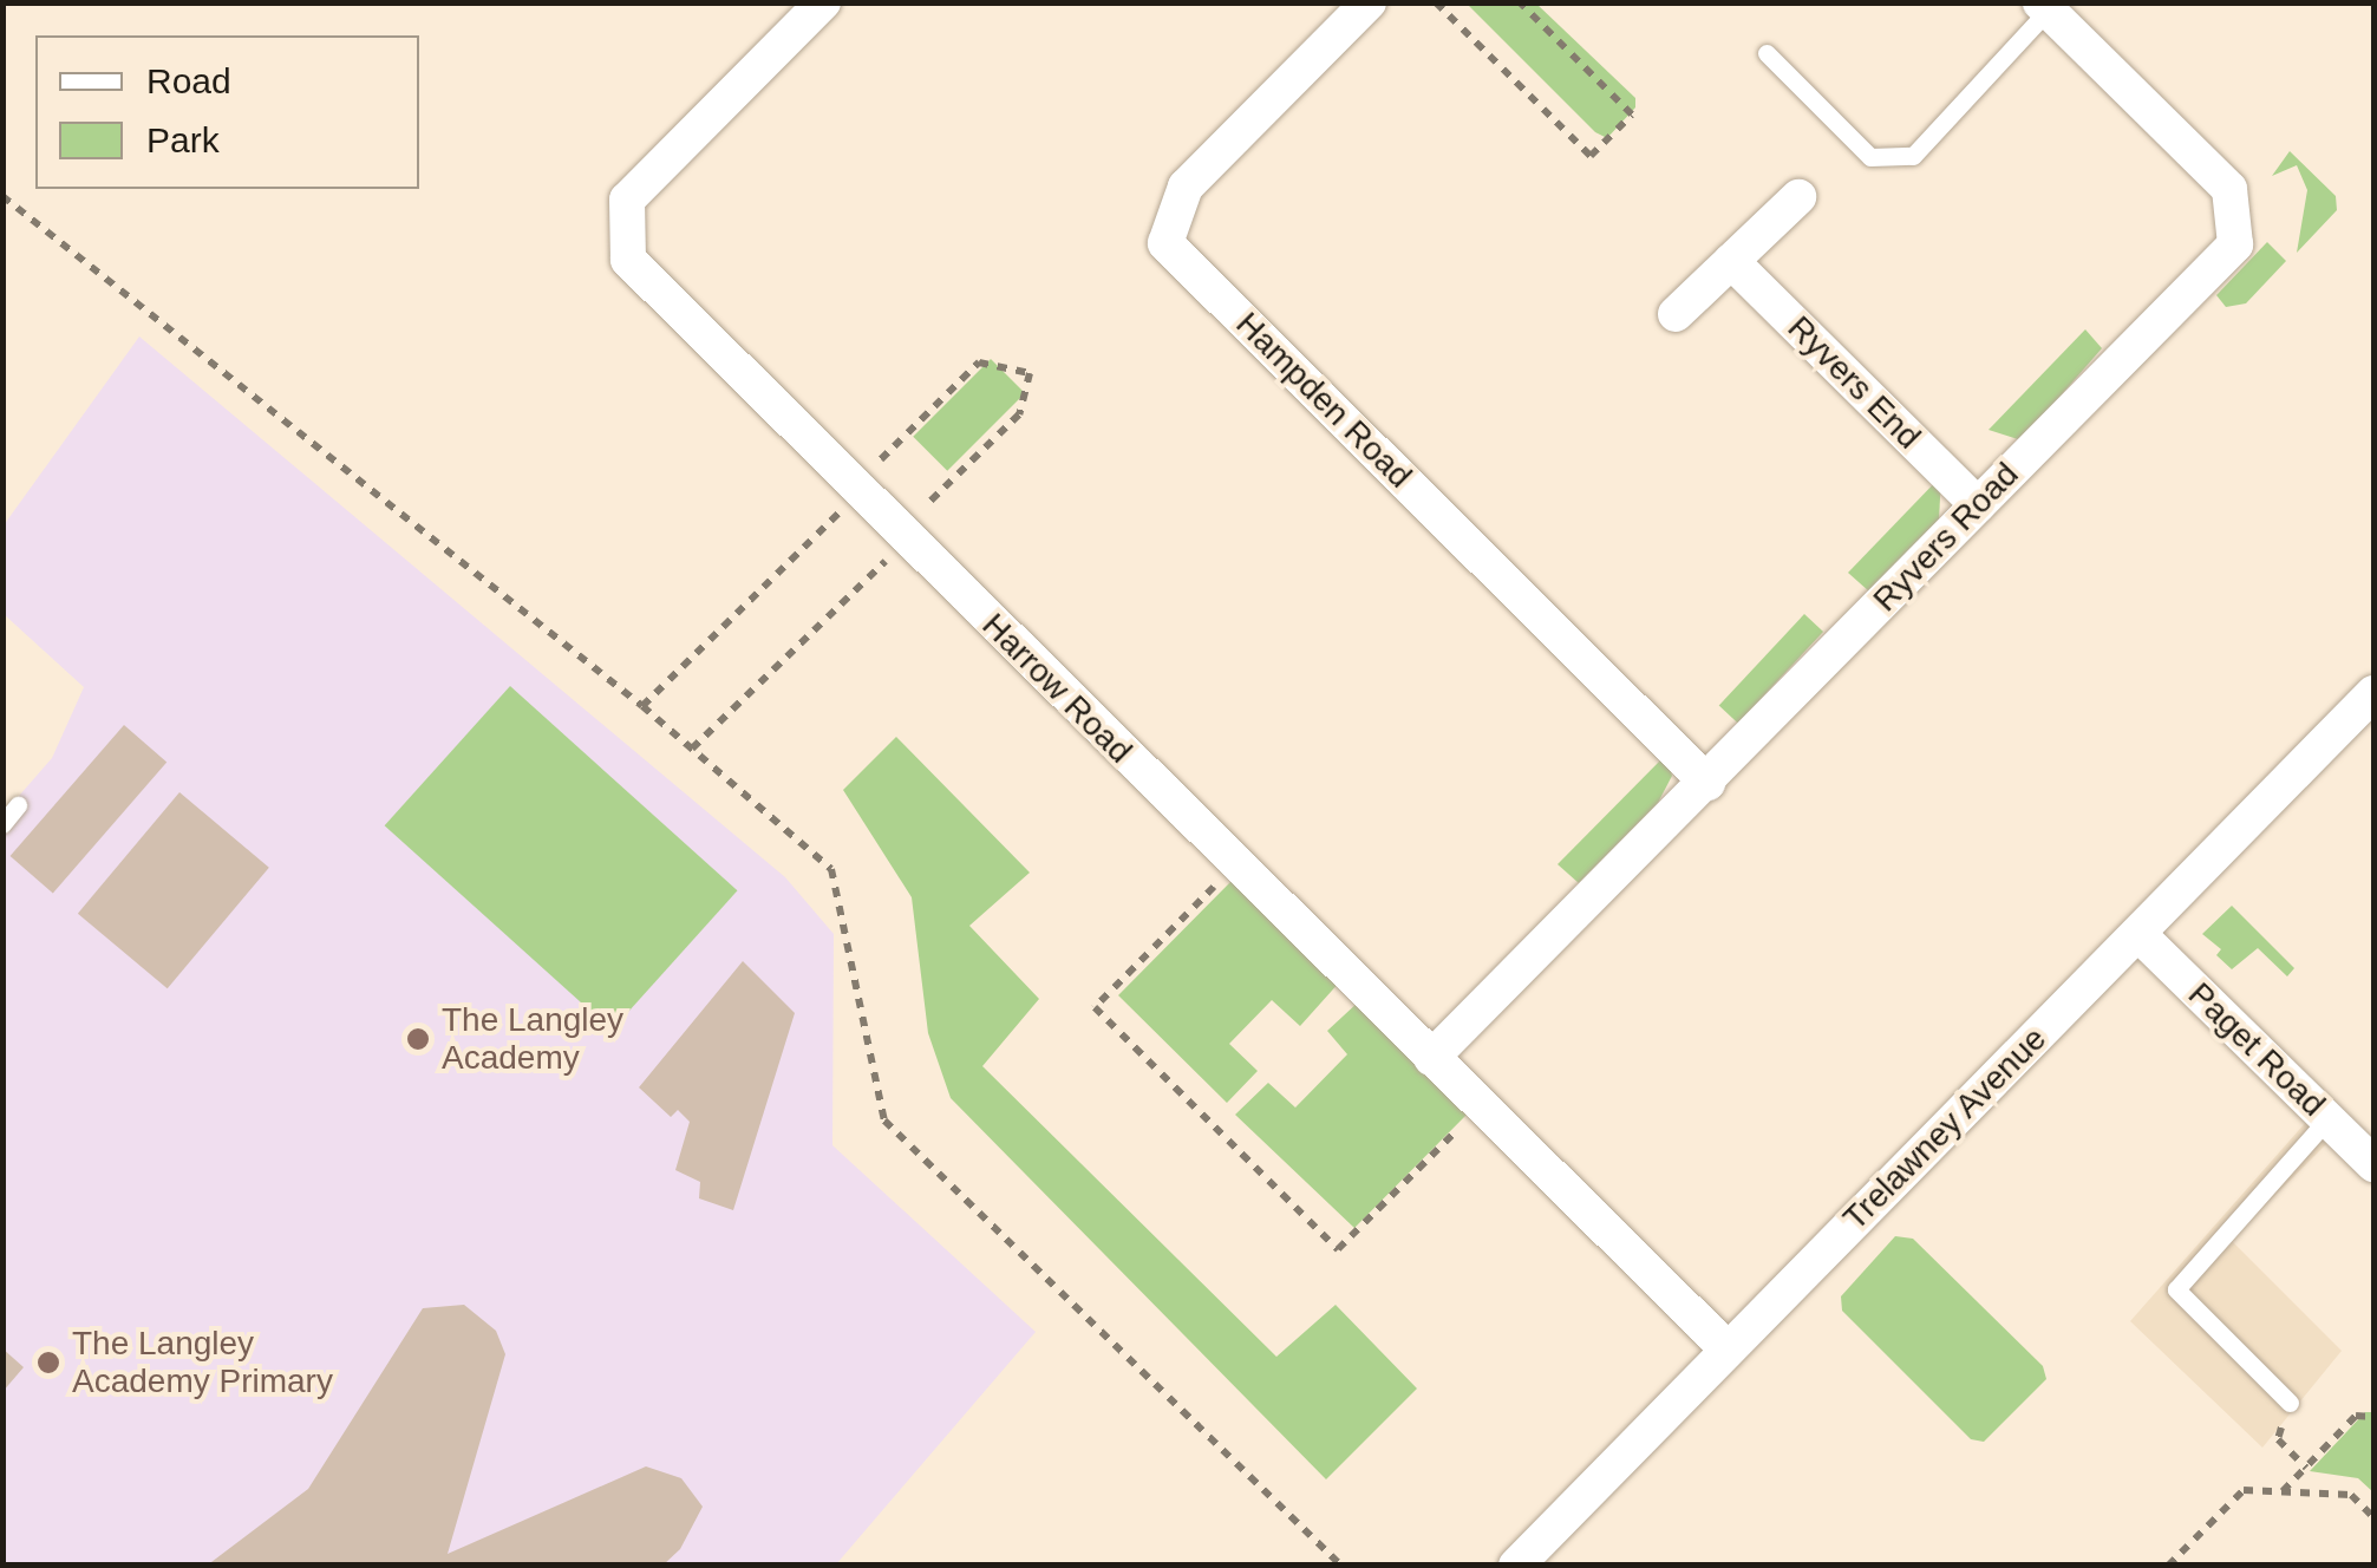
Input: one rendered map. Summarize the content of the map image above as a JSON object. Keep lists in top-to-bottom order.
{
  "streets": {
    "street": [
      "Ryvers End",
      "Hampden Road",
      "Ryvers Road",
      "Harrow Road",
      "Paget Road",
      "Trelawney Avenue"
    ]
  },
  "crossings": [
    ["Ryvers End", "Ryvers Road"],
    ["Hampden Road", "Ryvers Road"],
    ["Ryvers Road", "Harrow Road"],
    ["Harrow Road", "Trelawney Avenue"],
    ["Paget Road", "Trelawney Avenue"]
  ],
  "places": ["The Langley Academy", "The Langley Academy Primary"],
  "legend": ["Road", "Park"]
}
